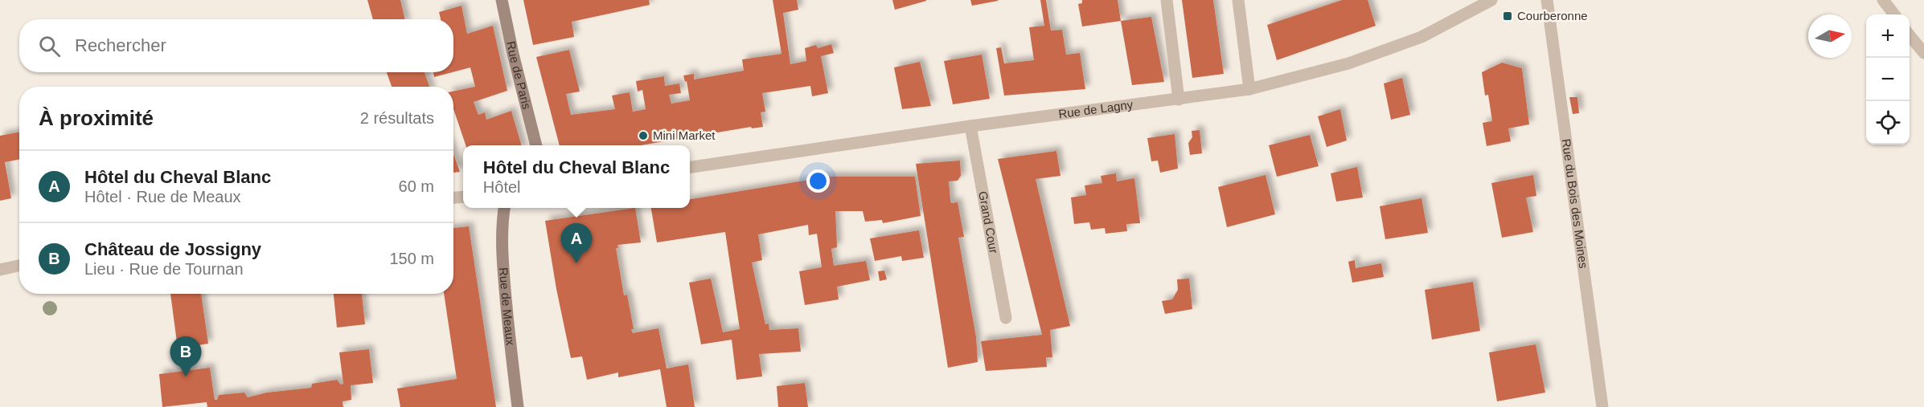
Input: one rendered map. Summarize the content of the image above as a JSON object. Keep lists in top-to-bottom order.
{
  "streets": {
    "main road": ["Rue de Paris", "Rue de Meaux"],
    "street": ["Rue de Lagny", "Rue du Bois des Moines", "Grand Cour"]
  },
  "crossings": [
    ["Rue de Lagny", "Grand Cour"]
  ],
  "places": {
    "transit": ["Courberonne"],
    "other": ["Mini Market"]
  },
  "north": "right",
  "page": {
    "map_buttons": ["+", "−"],
    "search": "Rechercher",
    "heading": ["À proximité", "2 résultats"],
    "popup": ["Hôtel du Cheval Blanc", "Hôtel"],
    "list": [
      {
        "mark": "A",
        "name": "Hôtel du Cheval Blanc",
        "note": "Hôtel · Rue de Meaux",
        "value": "60 m"
      },
      {
        "mark": "B",
        "name": "Château de Jossigny",
        "note": "Lieu · Rue de Tournan",
        "value": "150 m"
      }
    ],
    "pins": ["A", "B"]
  }
}
